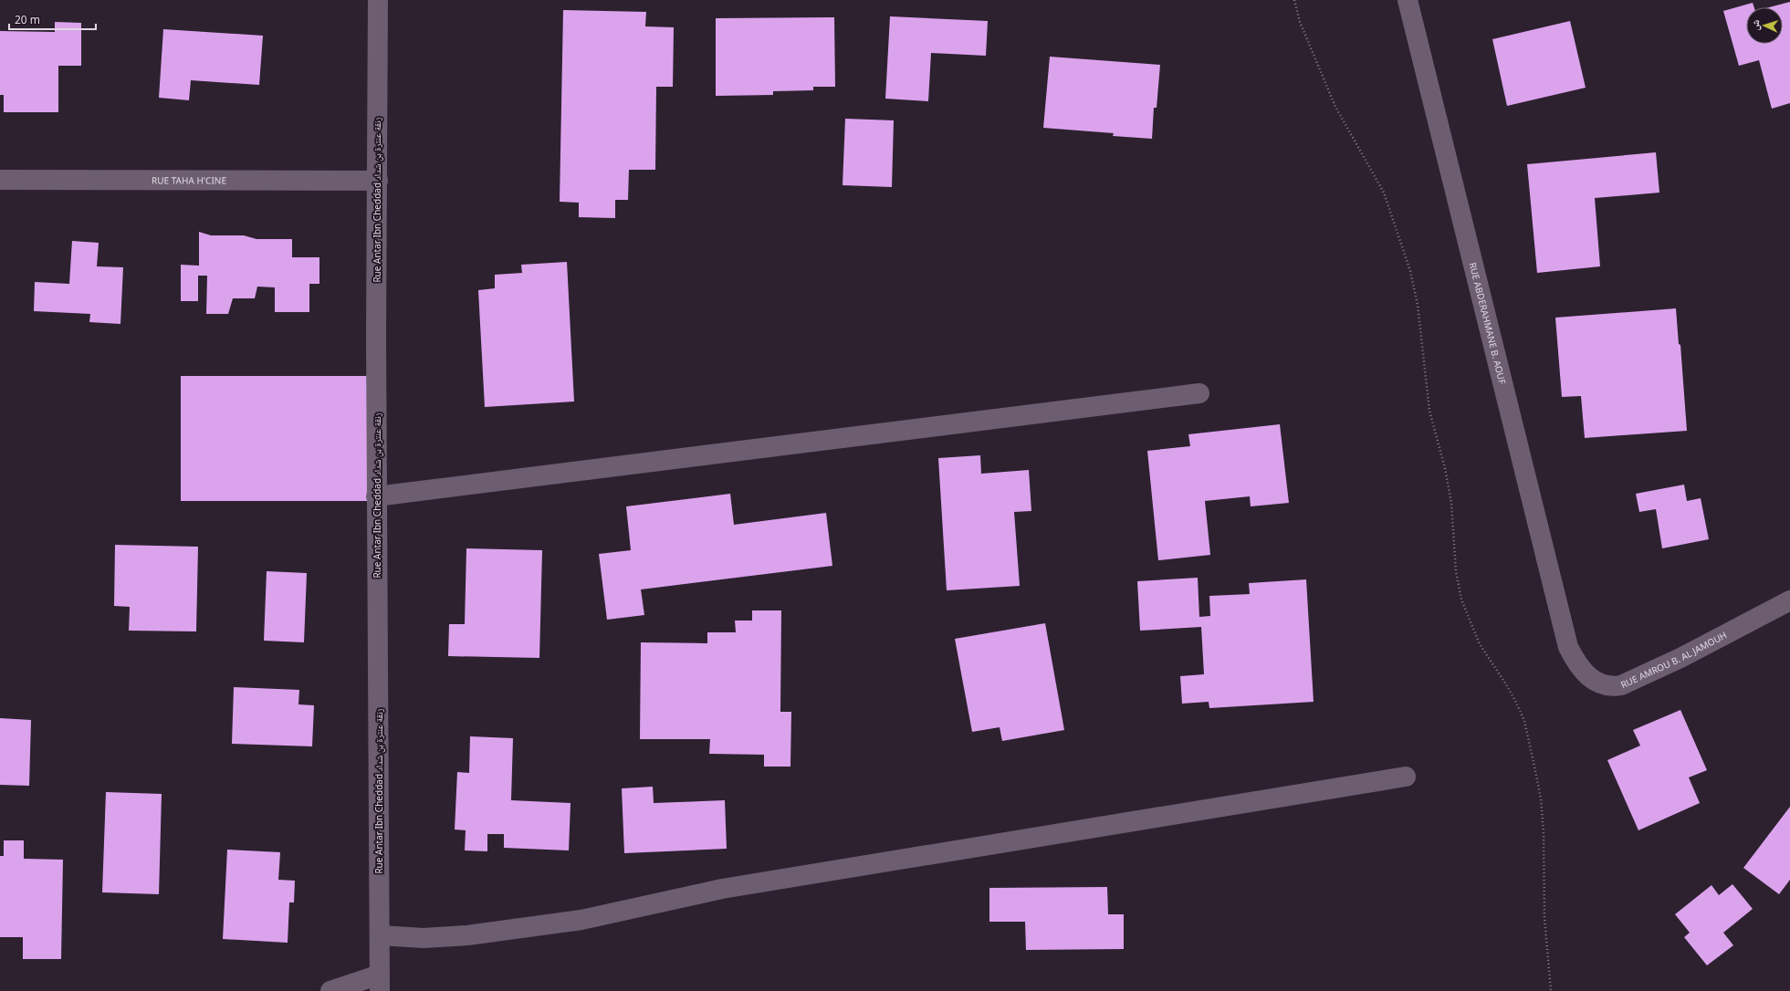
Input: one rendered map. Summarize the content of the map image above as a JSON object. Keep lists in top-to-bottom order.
{
  "streets": {
    "street": [
      "RUE TAHA H'CINE",
      "Rue Antar Ibn Cheddad زنقة عنترة بن شداد",
      "RUE ABDERAHMANE B. AOUF",
      "RUE AMROU B. AL JAMOUH"
    ]
  },
  "crossings": [
    ["RUE TAHA H'CINE", "Rue Antar Ibn Cheddad زنقة عنترة بن شداد"],
    ["RUE ABDERAHMANE B. AOUF", "RUE AMROU B. AL JAMOUH"]
  ],
  "scale_bar": "20 m",
  "north": "left"
}
